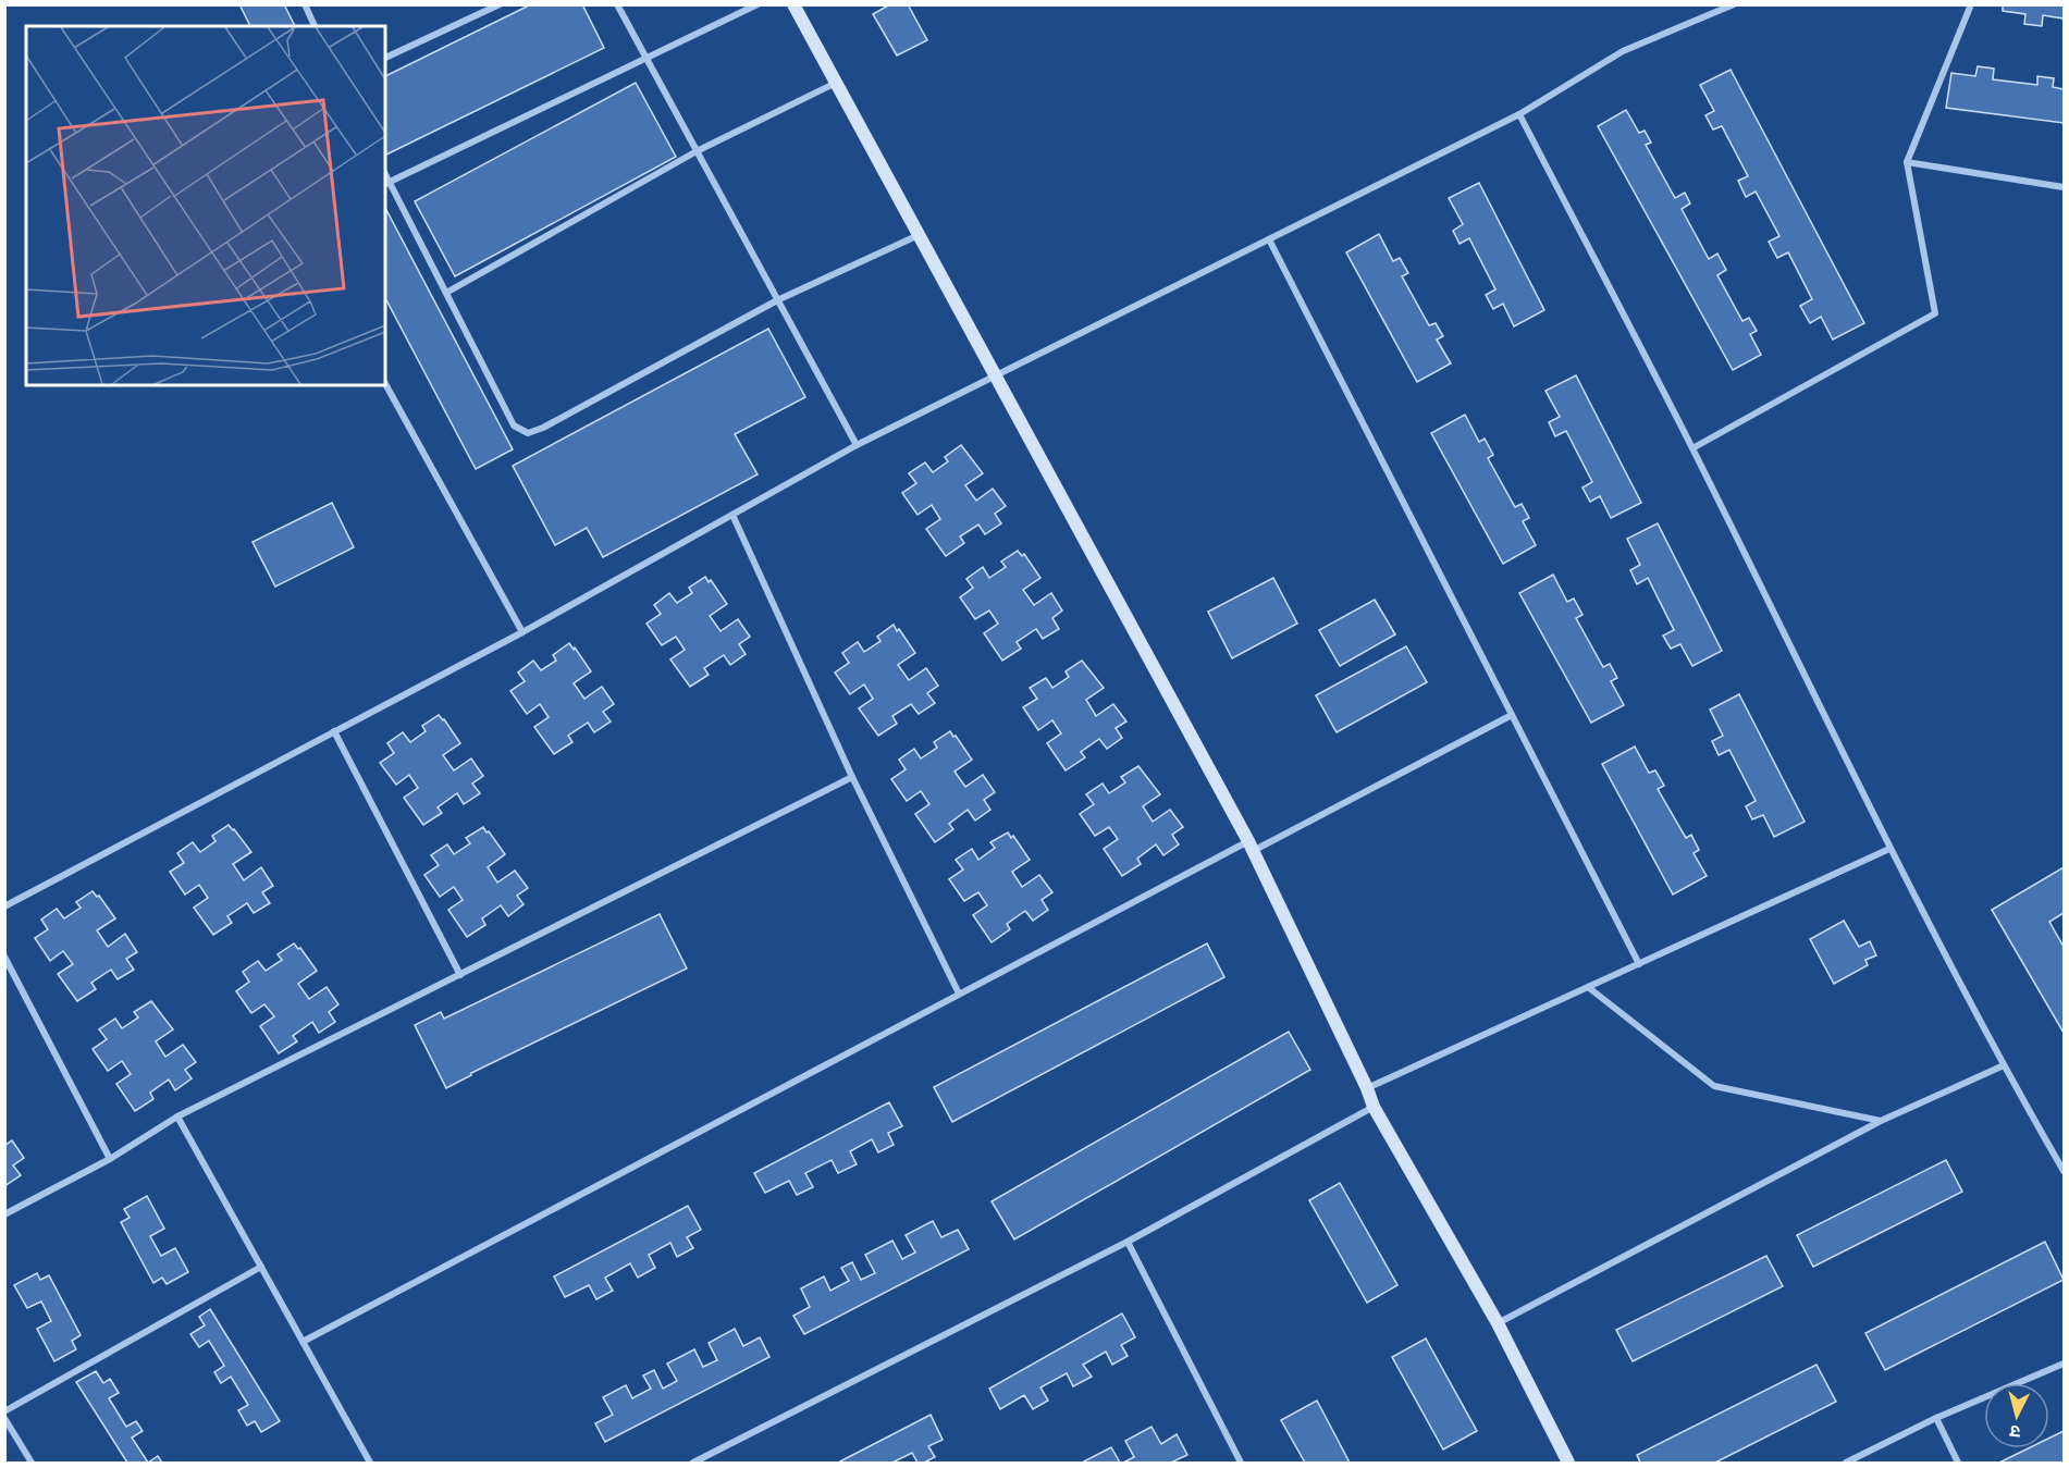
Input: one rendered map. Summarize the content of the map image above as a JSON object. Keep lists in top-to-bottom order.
{
  "north": "bottom"
}
